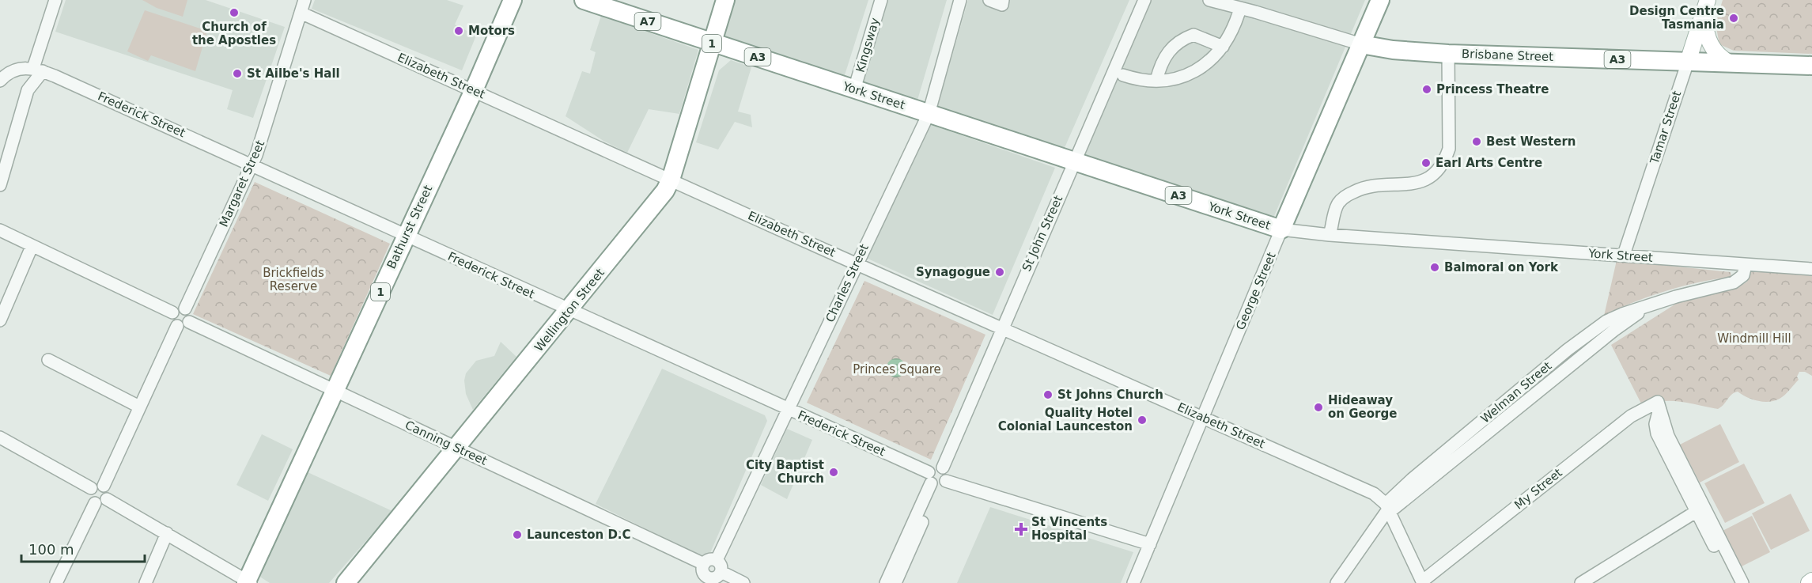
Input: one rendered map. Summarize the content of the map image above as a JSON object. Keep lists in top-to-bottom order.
{
  "streets": {
    "highway": [
      "A7",
      "1",
      "Brisbane Street",
      "A3",
      "York Street",
      "Bathurst Street",
      "George Street",
      "Wellington Street"
    ],
    "main road": ["Tamar Street"],
    "street": [
      "Kingsway",
      "Elizabeth Street",
      "Frederick Street",
      "Margaret Street",
      "St John Street",
      "Charles Street",
      "Welman Street",
      "Canning Street",
      "My Street"
    ]
  },
  "crossings": [
    ["Kingsway", "York Street"],
    ["Brisbane Street", "Tamar Street"],
    ["Brisbane Street", "George Street"],
    ["Elizabeth Street", "Margaret Street"],
    ["Elizabeth Street", "Bathurst Street"],
    ["Elizabeth Street", "St John Street"],
    ["Elizabeth Street", "Charles Street"],
    ["Elizabeth Street", "George Street"],
    ["Elizabeth Street", "Wellington Street"],
    ["Elizabeth Street", "Welman Street"],
    ["York Street", "Tamar Street"],
    ["York Street", "St John Street"],
    ["York Street", "Charles Street"],
    ["York Street", "George Street"],
    ["York Street", "Wellington Street"],
    ["York Street", "Welman Street"],
    ["Frederick Street", "Margaret Street"],
    ["Frederick Street", "Bathurst Street"],
    ["Frederick Street", "St John Street"],
    ["Frederick Street", "Charles Street"],
    ["Frederick Street", "George Street"],
    ["Frederick Street", "Wellington Street"],
    ["Margaret Street", "Canning Street"],
    ["Bathurst Street", "Canning Street"],
    ["Charles Street", "Canning Street"],
    ["Wellington Street", "Canning Street"]
  ],
  "parks": ["Brickfields Reserve", "Windmill Hill", "Princes Square"],
  "places": {
    "other": [
      "Church of the Apostles",
      "Design Centre Tasmania",
      "Motors",
      "St Ailbe's Hall",
      "Princess Theatre",
      "Best Western",
      "Earl Arts Centre",
      "Balmoral on York",
      "Synagogue",
      "St Johns Church",
      "Hideaway on George",
      "Quality Hotel Colonial Launceston",
      "City Baptist Church",
      "Launceston D.C"
    ],
    "health": ["St Vincents Hospital"]
  },
  "scale_bar": "100 m"
}
